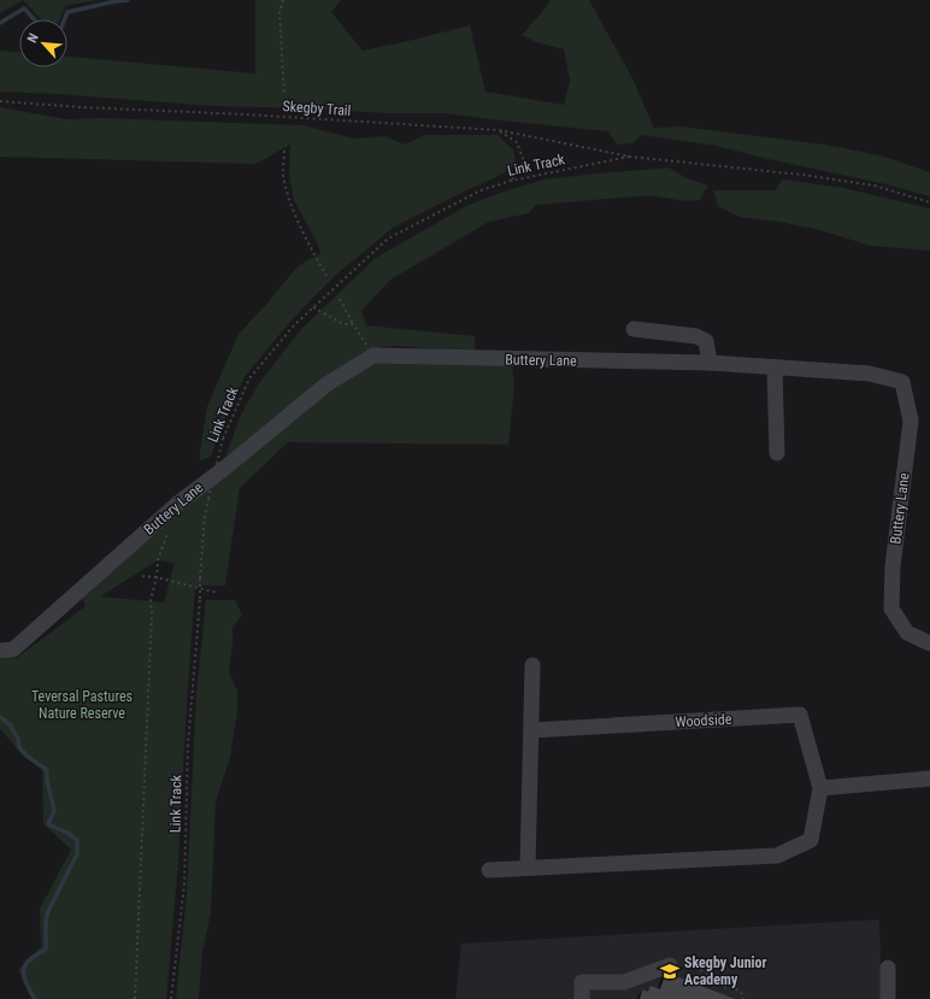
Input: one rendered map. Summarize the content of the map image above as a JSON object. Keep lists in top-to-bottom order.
{
  "streets": {
    "street": ["Buttery Lane", "Woodside"],
    "path": ["Skegby Trail", "Link Track"]
  },
  "crossings": [
    ["Skegby Trail", "Link Track"]
  ],
  "parks": ["Teversal Pastures Nature Reserve"],
  "places": {
    "school or university": ["Skegby Junior Academy"]
  },
  "north": "top left"
}
